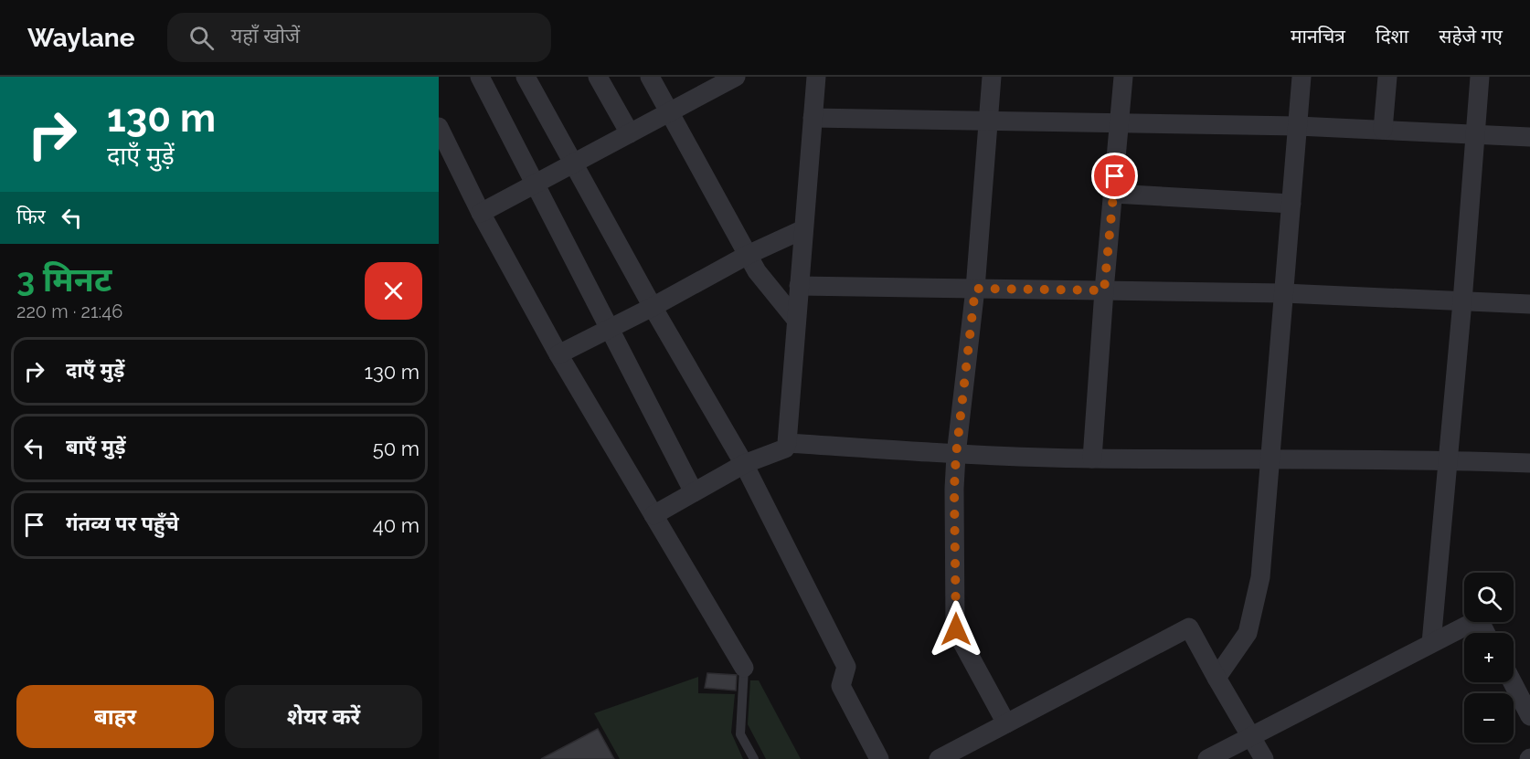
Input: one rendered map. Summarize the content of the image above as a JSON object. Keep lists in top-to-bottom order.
{
  "page": {
    "header": "Waylane",
    "search": "यहाँ खोजें",
    "nav": ["मानचित्र", "दिशा", "सहेजे गए"],
    "turn": ["130 m", "दाएँ मुड़ें"],
    "then": "फिर",
    "heading": ["3 मिनट", "220 m · 21:46"],
    "list": [
      {
        "name": "दाएँ मुड़ें",
        "value": "130 m"
      },
      {
        "name": "बाएँ मुड़ें",
        "value": "50 m"
      },
      {
        "name": "गंतव्य पर पहुँचे",
        "value": "40 m"
      }
    ],
    "map_buttons": ["+", "−"],
    "buttons": ["बाहर", "शेयर करें"]
  }
}
